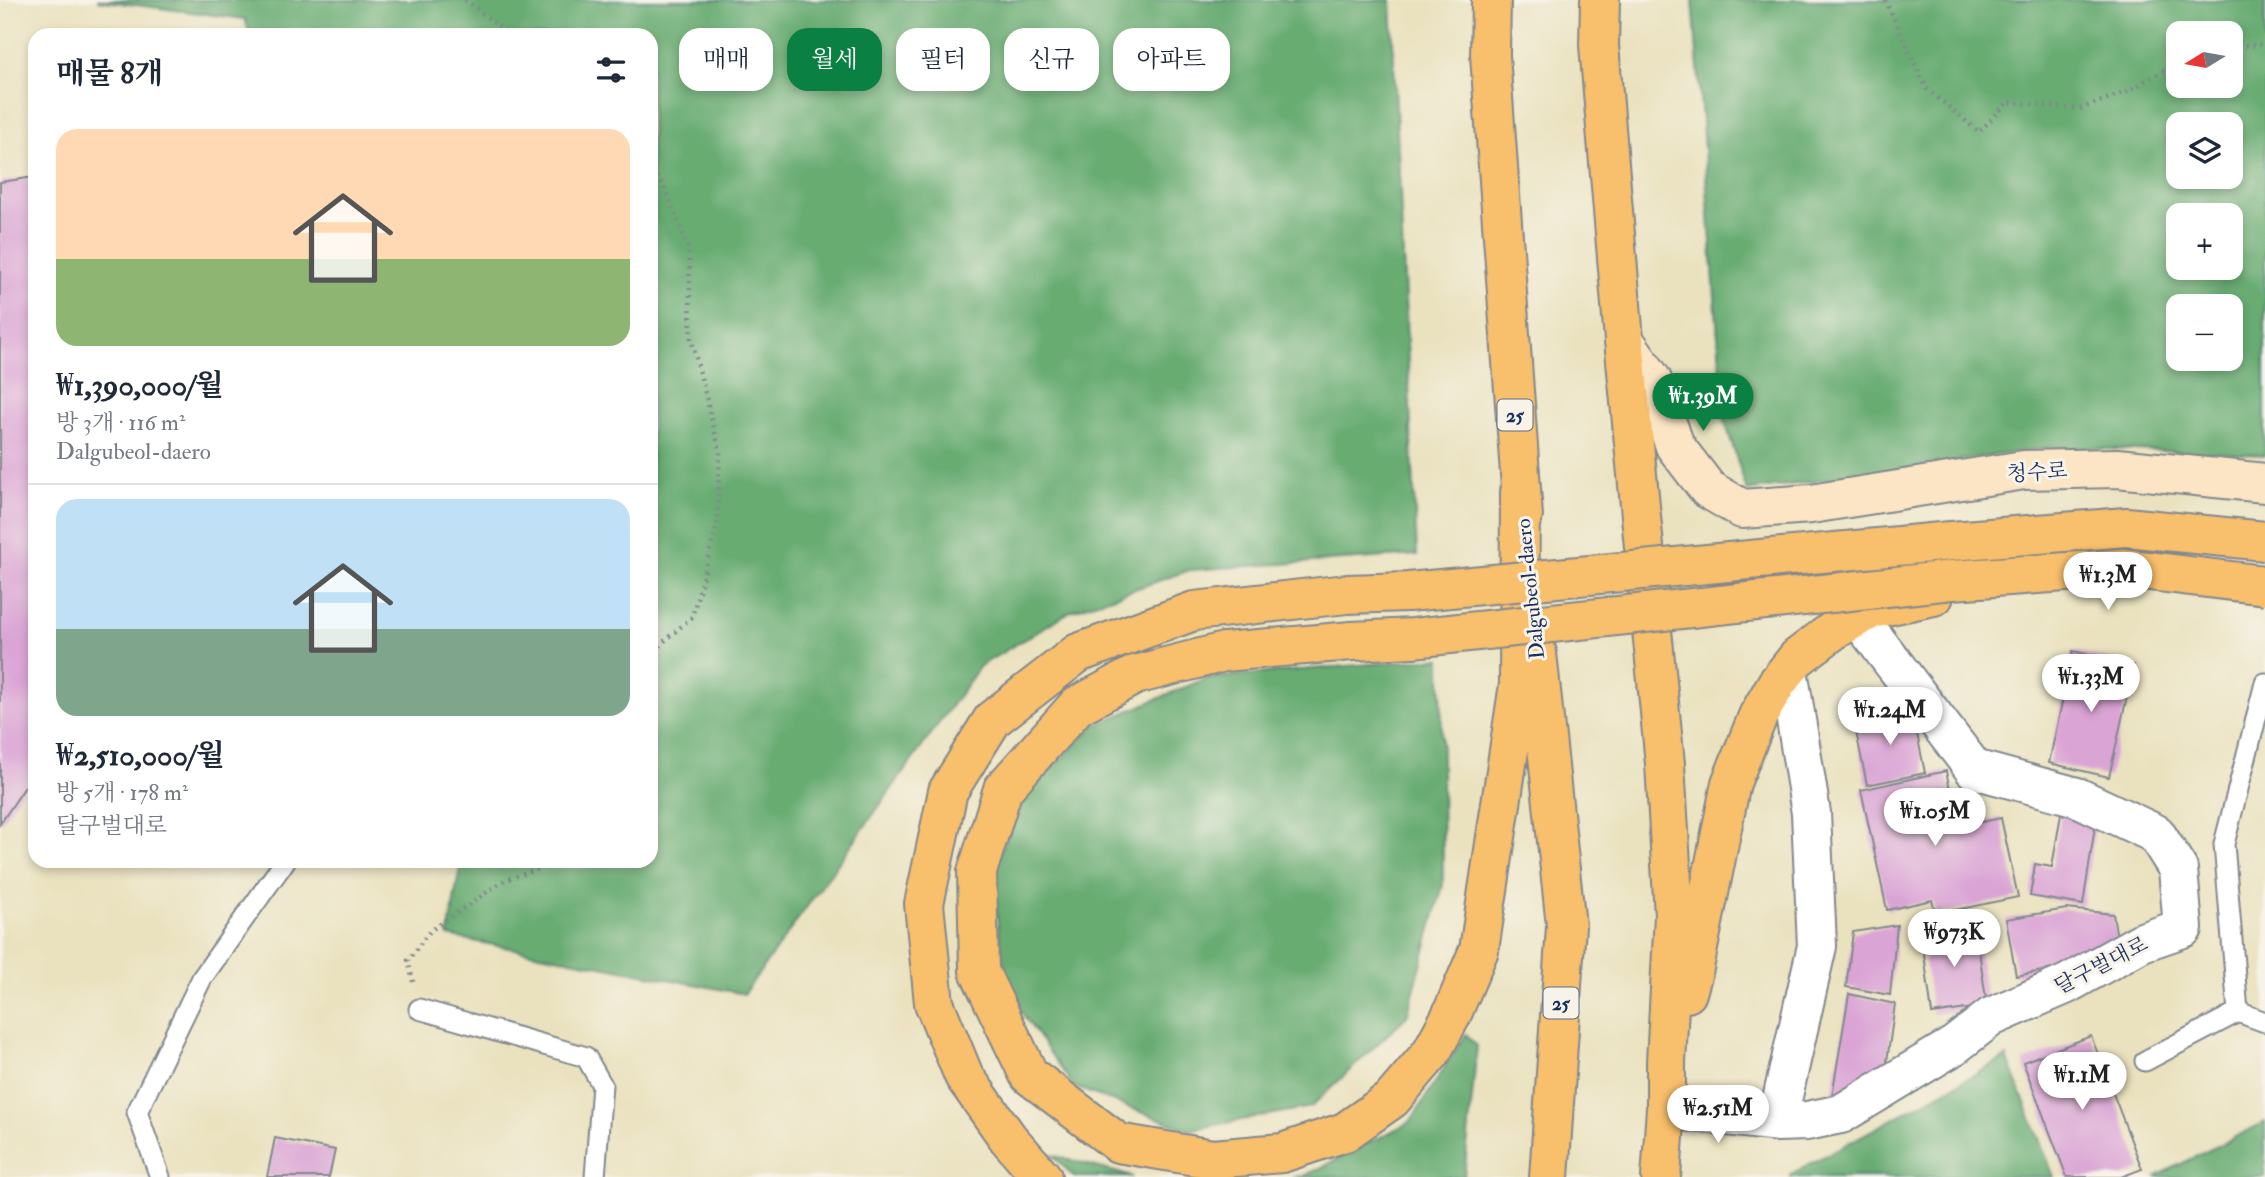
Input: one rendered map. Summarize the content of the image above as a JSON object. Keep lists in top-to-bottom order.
{
  "streets": {
    "main road": ["25", "청수로", "Dalgubeol-daero"],
    "street": ["달구벌대로"]
  },
  "north": "left",
  "page": {
    "map_buttons": ["+", "−"],
    "chip": [
      "매매",
      "월세",
      "필터",
      "신규",
      "아파트"
    ],
    "heading": "매물 8개",
    "list": [
      {
        "name": "₩1,390,000/월",
        "note": "방 3개 · 116 m² · Dalgubeol-daero"
      },
      {
        "name": "₩2,510,000/월",
        "note": "방 5개 · 178 m² · 달구벌대로"
      }
    ],
    "price": [
      "₩1.39M",
      "₩1.3M",
      "₩1.33M",
      "₩1.24M",
      "₩1.05M",
      "₩973K",
      "₩1.1M",
      "₩2.51M"
    ]
  }
}
